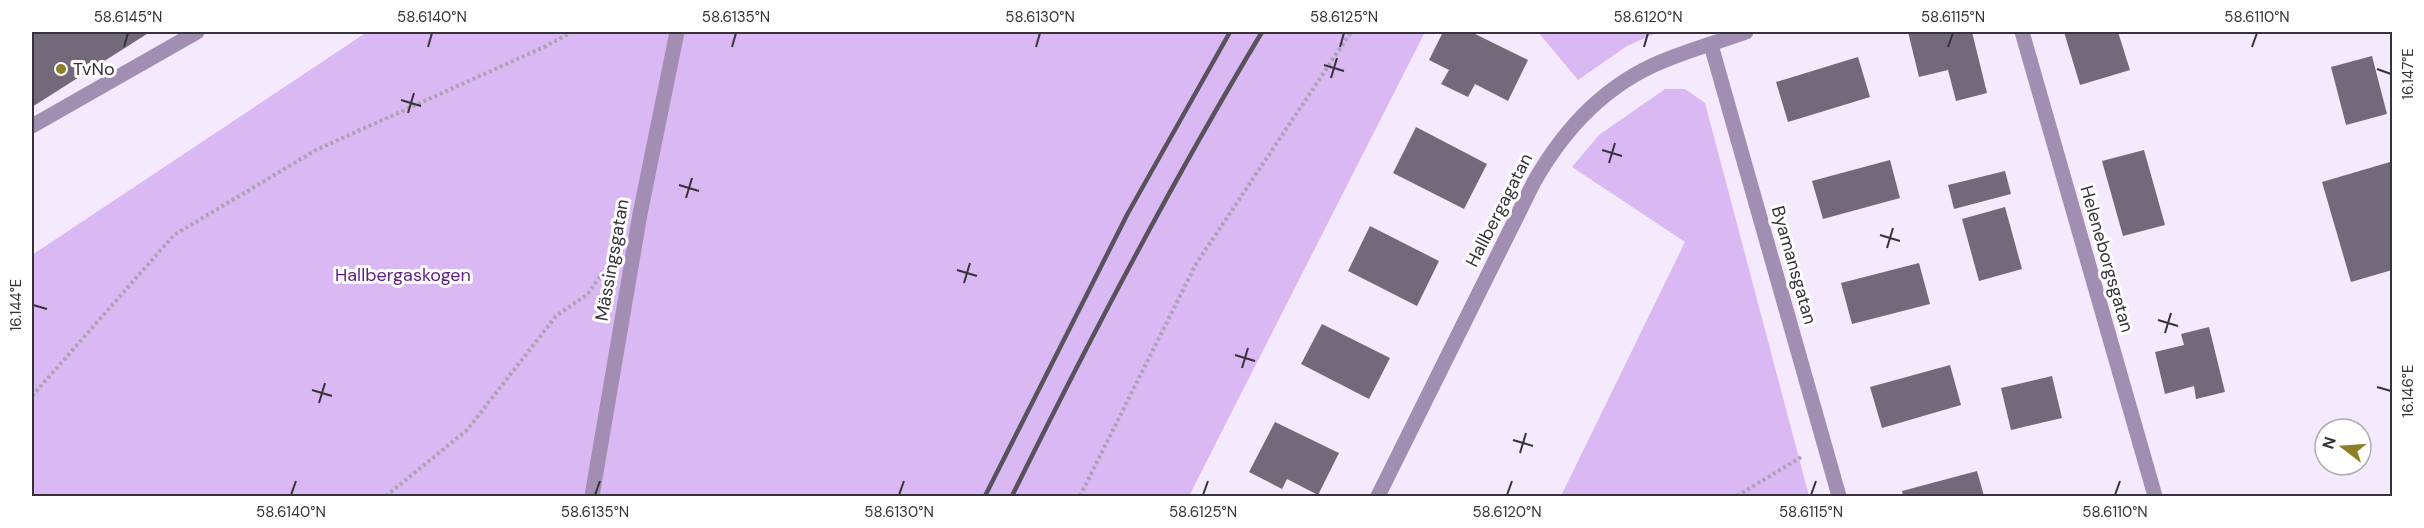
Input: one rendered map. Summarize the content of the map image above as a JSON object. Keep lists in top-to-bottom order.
{
  "streets": {
    "street": [
      "Hallbergagatan",
      "Heleneborgsgatan",
      "Mässingsgatan",
      "Byamansgatan"
    ]
  },
  "crossings": [
    ["Hallbergagatan", "Byamansgatan"]
  ],
  "parks": ["Hallbergaskogen"],
  "places": ["TvNo"],
  "north": "left",
  "coordinates": [
    "58.6145°N",
    "58.6140°N",
    "58.6135°N",
    "58.6130°N",
    "58.6125°N",
    "58.6120°N",
    "58.6115°N",
    "58.6110°N",
    "16.147°E",
    "16.144°E",
    "16.146°E"
  ]
}
